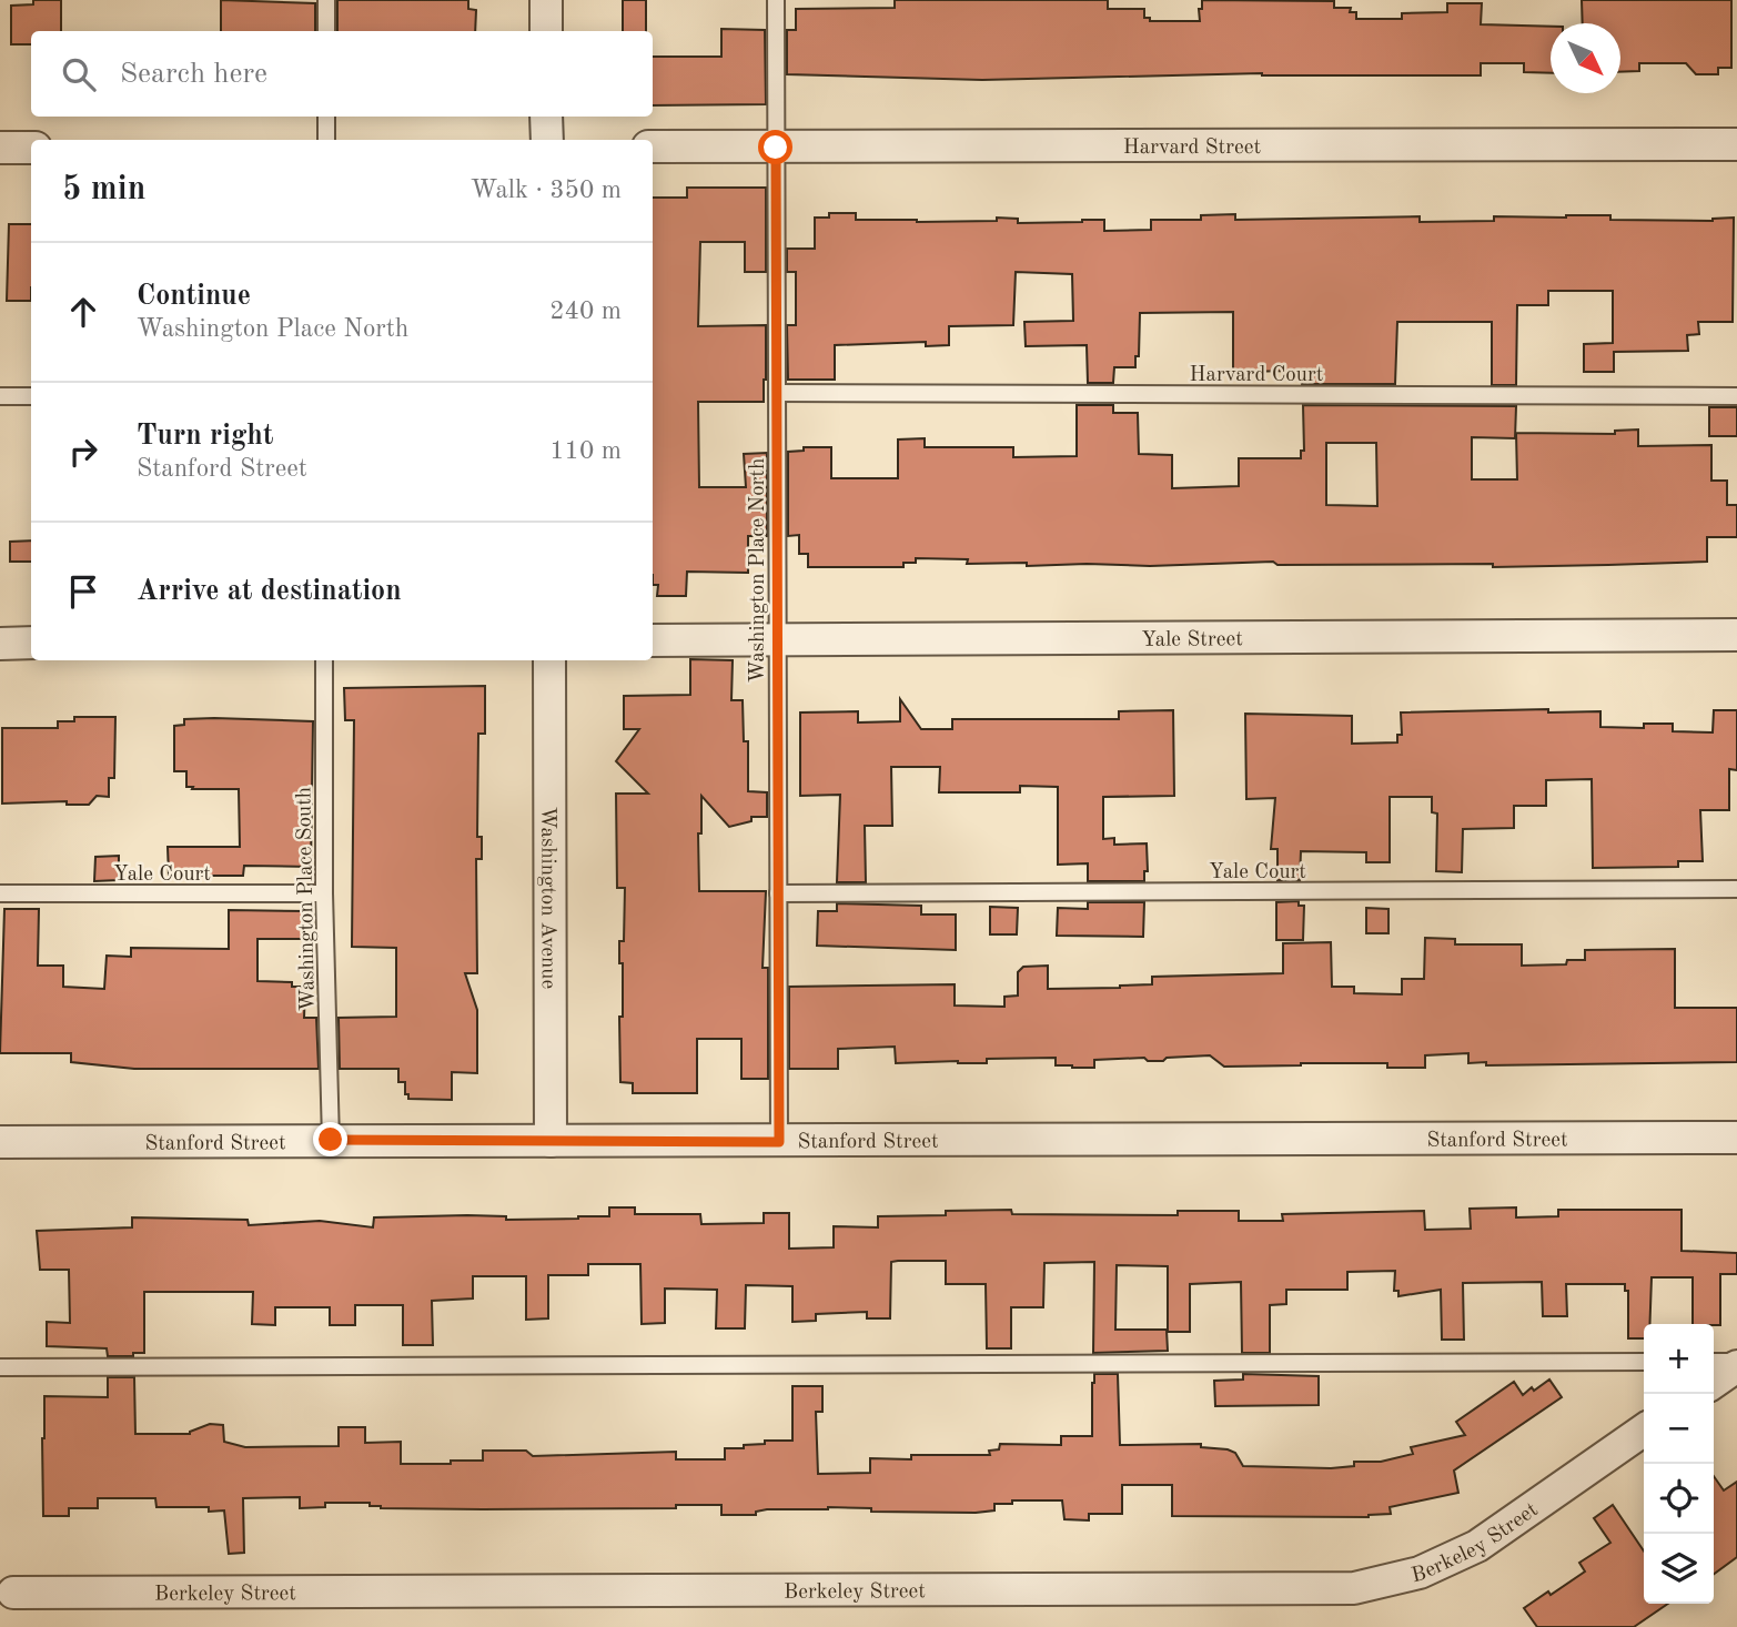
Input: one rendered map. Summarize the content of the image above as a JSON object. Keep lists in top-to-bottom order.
{
  "streets": {
    "street": [
      "Harvard Street",
      "Yale Street",
      "Washington Avenue",
      "Stanford Street",
      "Berkeley Street"
    ],
    "lane": [
      "Harvard Court",
      "Washington Place North",
      "Yale Court",
      "Washington Place South"
    ]
  },
  "crossings": [
    ["Harvard Street", "Washington Place North"],
    ["Harvard Court", "Washington Place North"],
    ["Washington Place North", "Yale Street"],
    ["Washington Place North", "Yale Court"],
    ["Washington Place North", "Stanford Street"],
    ["Yale Court", "Washington Place South"],
    ["Washington Place South", "Stanford Street"],
    ["Washington Avenue", "Stanford Street"]
  ],
  "north": "bottom right",
  "page": {
    "search": "Search here",
    "heading": ["5 min", "Walk · 350 m"],
    "list": [
      ["Continue", "Washington Place North", "240 m"],
      ["Turn right", "Stanford Street", "110 m"],
      "Arrive at destination"
    ],
    "map_buttons": ["+", "−"]
  }
}
